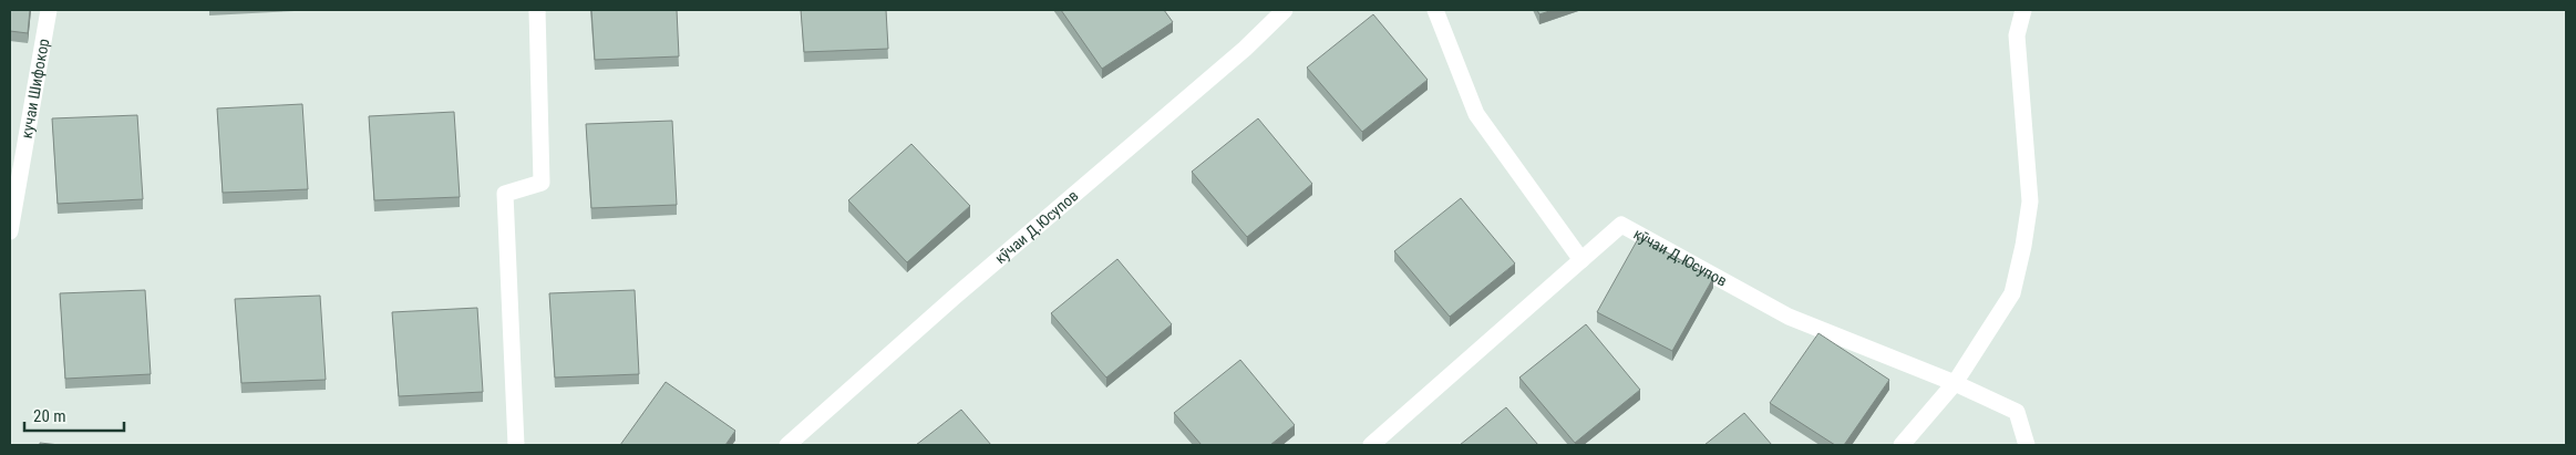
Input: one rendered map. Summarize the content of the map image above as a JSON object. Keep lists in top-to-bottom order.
{
  "streets": {
    "street": ["кучаи Шифокор", "кӯчаи Д.Юсупов"]
  },
  "scale_bar": "20 m"
}
